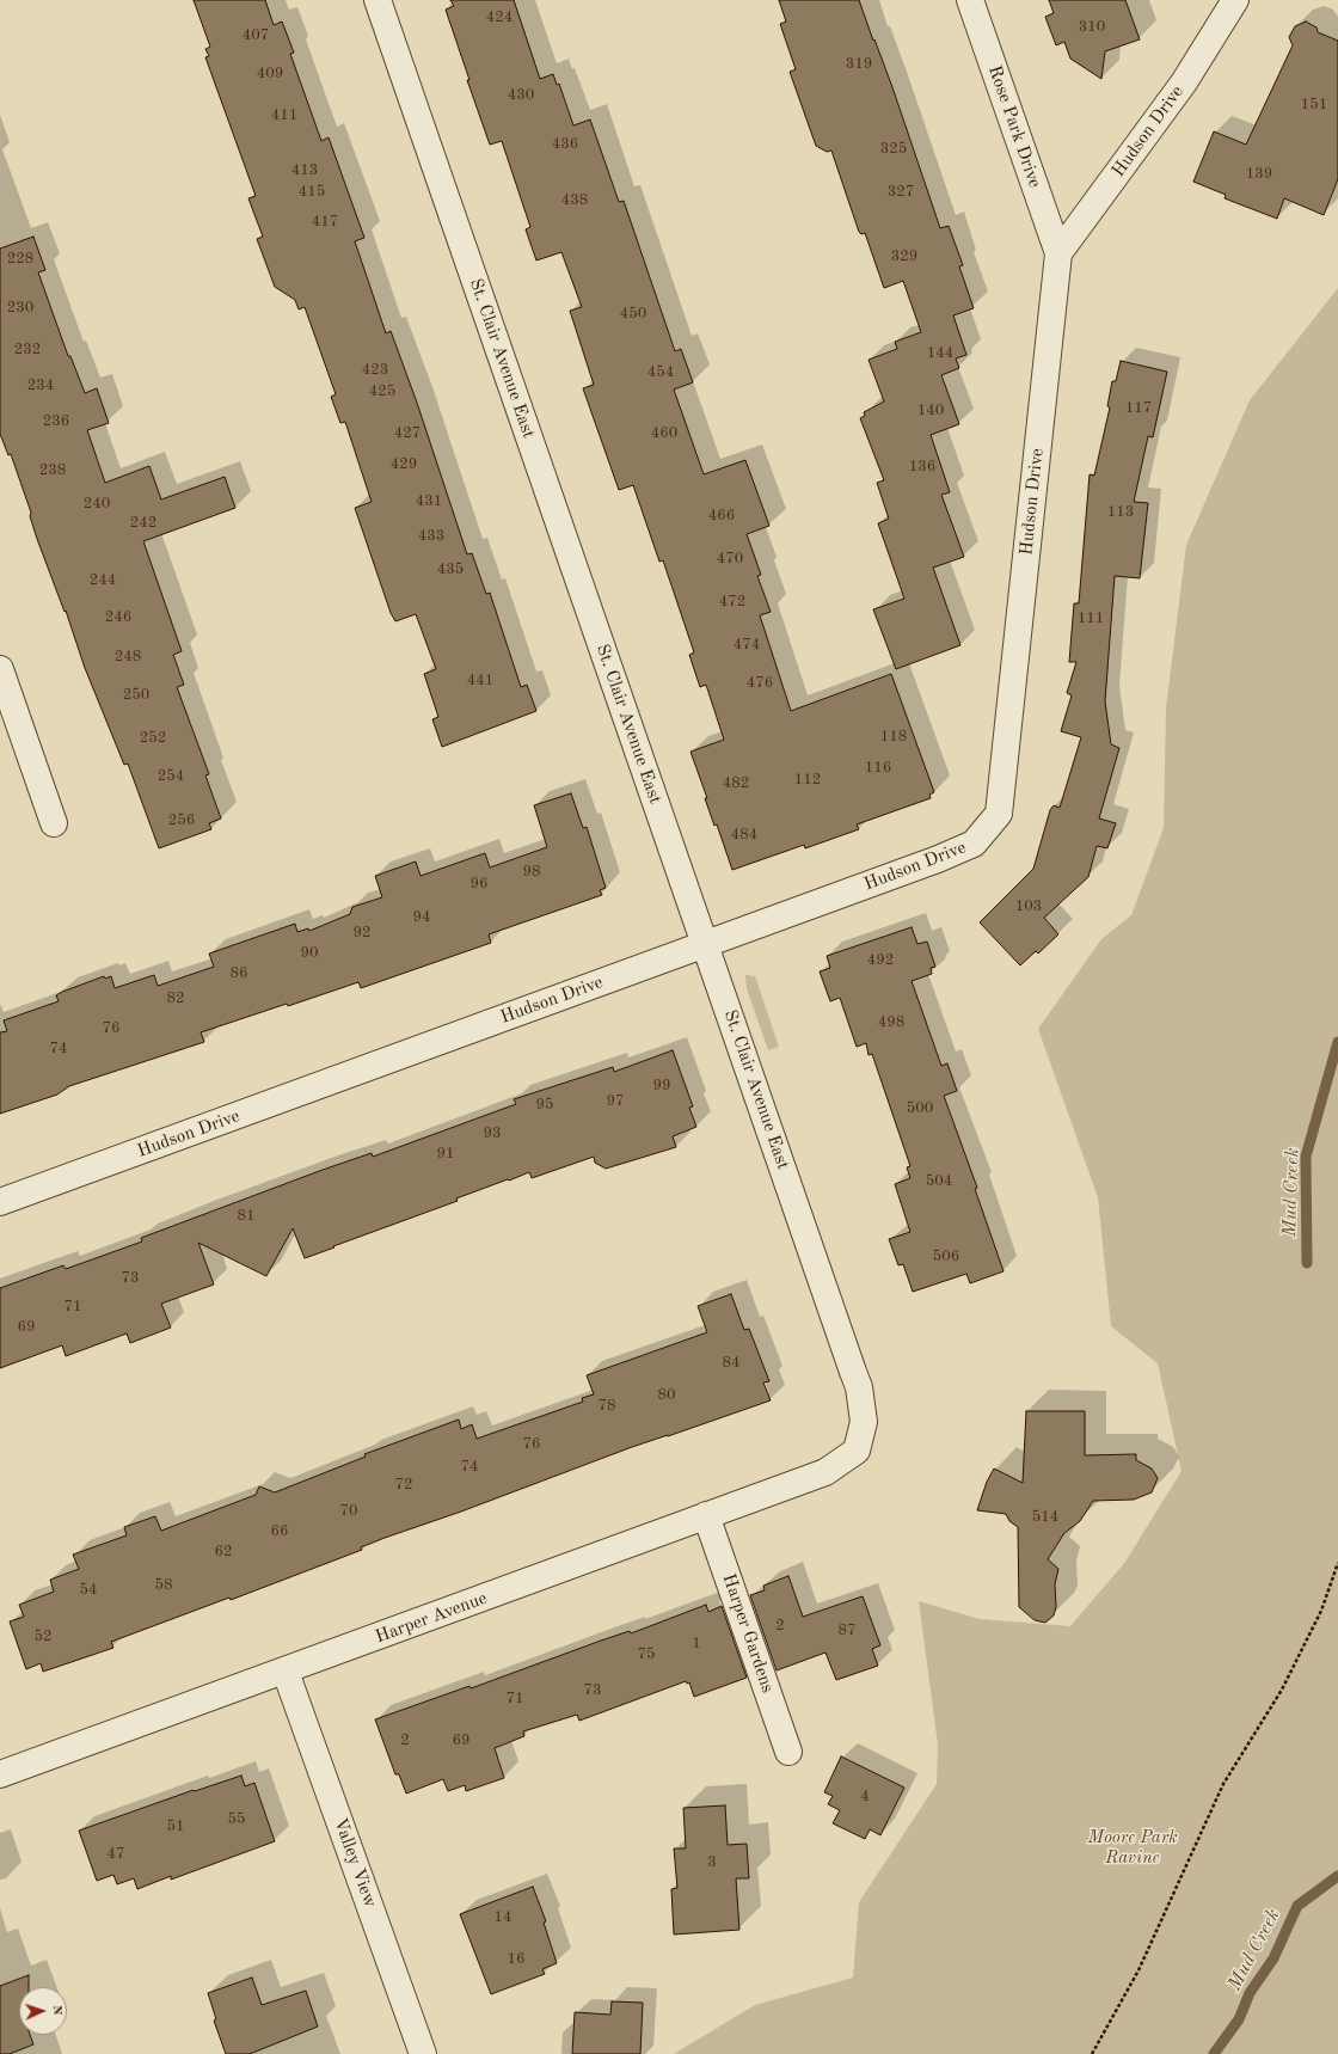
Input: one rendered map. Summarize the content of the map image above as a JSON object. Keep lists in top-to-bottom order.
{
  "streets": {
    "street": [
      "Rose Park Drive",
      "Hudson Drive",
      "St. Clair Avenue East",
      "Harper Avenue",
      "Harper Gardens",
      "Valley View"
    ]
  },
  "crossings": [
    ["Rose Park Drive", "Hudson Drive"],
    ["Hudson Drive", "St. Clair Avenue East"],
    ["St. Clair Avenue East", "Harper Avenue"],
    ["Harper Avenue", "Harper Gardens"],
    ["Harper Avenue", "Valley View"]
  ],
  "water": ["Mud Creek"],
  "parks": ["Moore Park Ravine"],
  "house_numbers": [
    "424",
    "310",
    "407",
    "319",
    "409",
    "430",
    "151",
    "411",
    "436",
    "325",
    "413",
    "139",
    "415",
    "327",
    "438",
    "417",
    "329",
    "228",
    "230",
    "450",
    "232",
    "144",
    "423",
    "454",
    "234",
    "425",
    "117",
    "140",
    "236",
    "427",
    "460",
    "429",
    "136",
    "238",
    "431",
    "240",
    "113",
    "466",
    "242",
    "433",
    "470",
    "435",
    "244",
    "472",
    "246",
    "111",
    "474",
    "248",
    "441",
    "476",
    "250",
    "118",
    "252",
    "116",
    "254",
    "112",
    "482",
    "256",
    "484",
    "98",
    "96",
    "103",
    "94",
    "92",
    "90",
    "492",
    "86",
    "82",
    "498",
    "76",
    "74",
    "99",
    "97",
    "95",
    "500",
    "93",
    "91",
    "504",
    "81",
    "506",
    "73",
    "71",
    "69",
    "84",
    "80",
    "78",
    "76",
    "74",
    "72",
    "70",
    "514",
    "66",
    "62",
    "58",
    "54",
    "2",
    "87",
    "52",
    "1",
    "75",
    "73",
    "71",
    "2",
    "69",
    "4",
    "55",
    "51",
    "47",
    "3",
    "14",
    "16"
  ],
  "north": "right"
}
